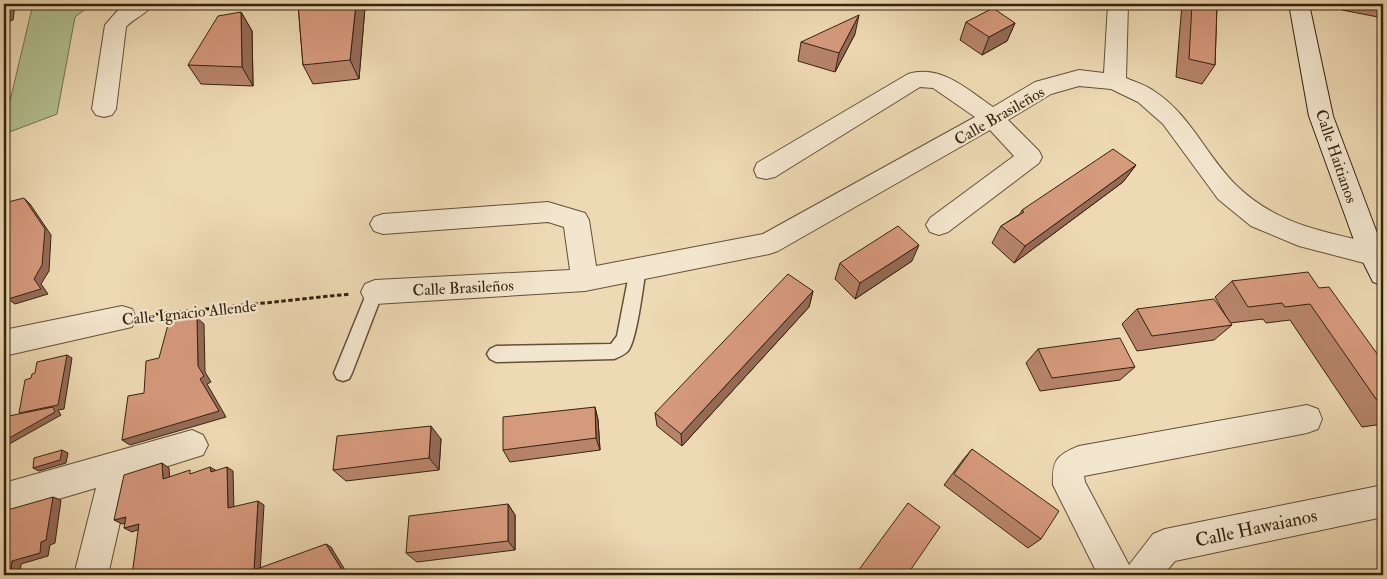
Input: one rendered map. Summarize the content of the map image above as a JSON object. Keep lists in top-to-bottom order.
{
  "streets": {
    "street": [
      "Calle Brasileños",
      "Calle Haitianos",
      "Calle Ignacio Allende",
      "Calle Hawaianos"
    ]
  },
  "crossings": [
    ["Calle Brasileños", "Calle Haitianos"],
    ["Calle Brasileños", "Calle Ignacio Allende"]
  ]
}
